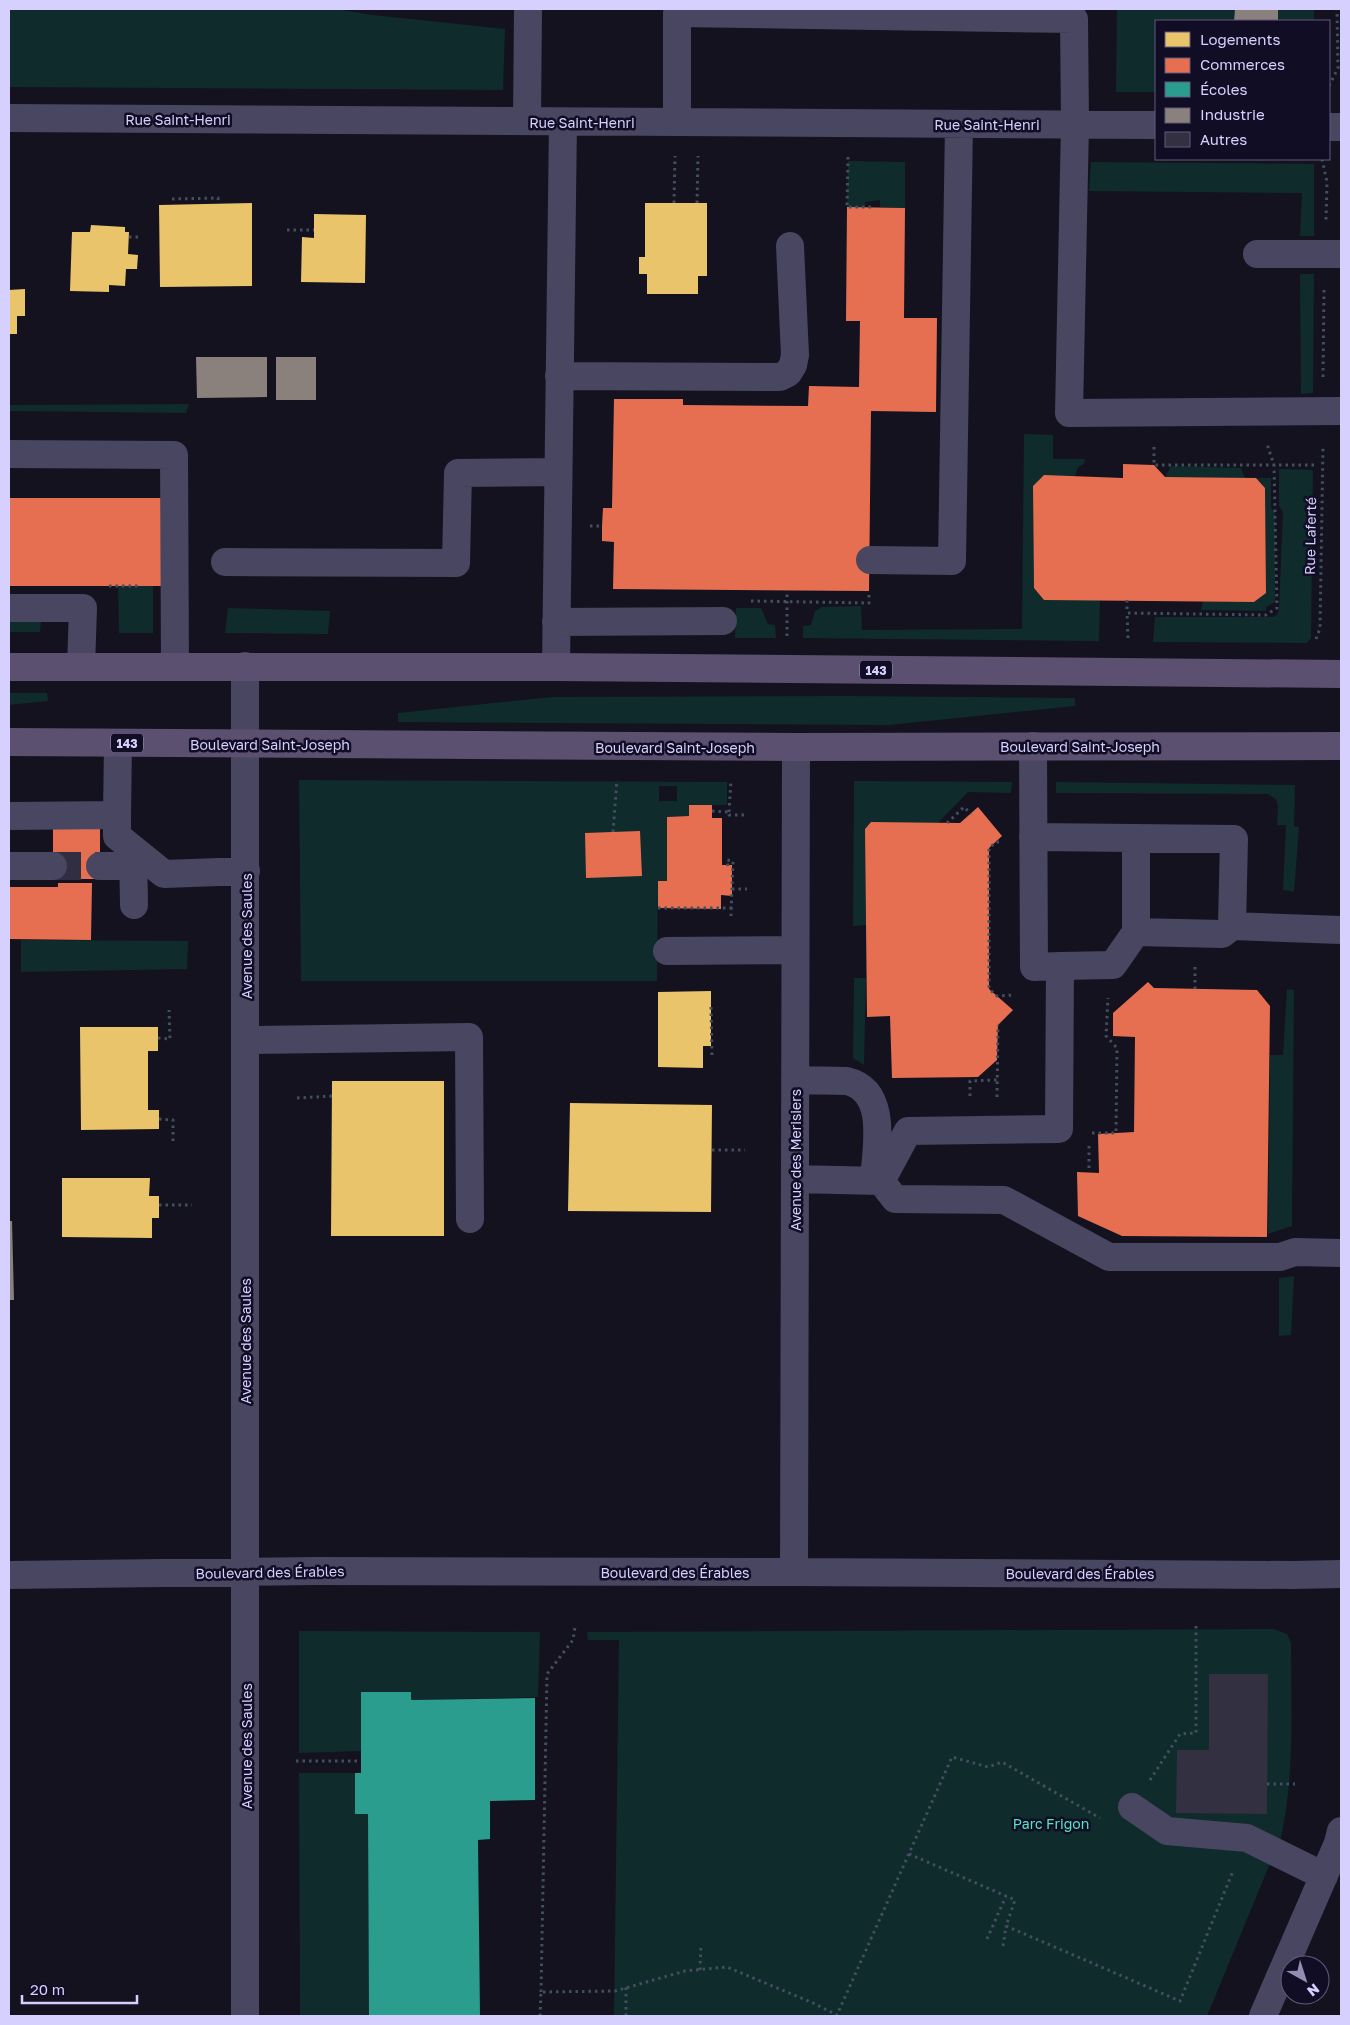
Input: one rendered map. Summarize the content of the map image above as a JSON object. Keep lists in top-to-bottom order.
{
  "streets": {
    "main road": ["143", "Boulevard Saint-Joseph"],
    "street": [
      "Rue Saint-Henri",
      "Avenue des Saules",
      "Avenue des Merisiers",
      "Boulevard des Érables"
    ],
    "path": ["Rue Laferté"]
  },
  "crossings": [
    ["143", "Avenue des Saules"],
    ["Boulevard Saint-Joseph", "Avenue des Saules"],
    ["Boulevard Saint-Joseph", "Avenue des Merisiers"],
    ["Avenue des Saules", "Boulevard des Érables"],
    ["Avenue des Merisiers", "Boulevard des Érables"]
  ],
  "parks": ["Parc Frigon"],
  "legend": [
    "Logements",
    "Commerces",
    "Écoles",
    "Industrie",
    "Autres"
  ],
  "scale_bar": "20 m",
  "north": "bottom right"
}
